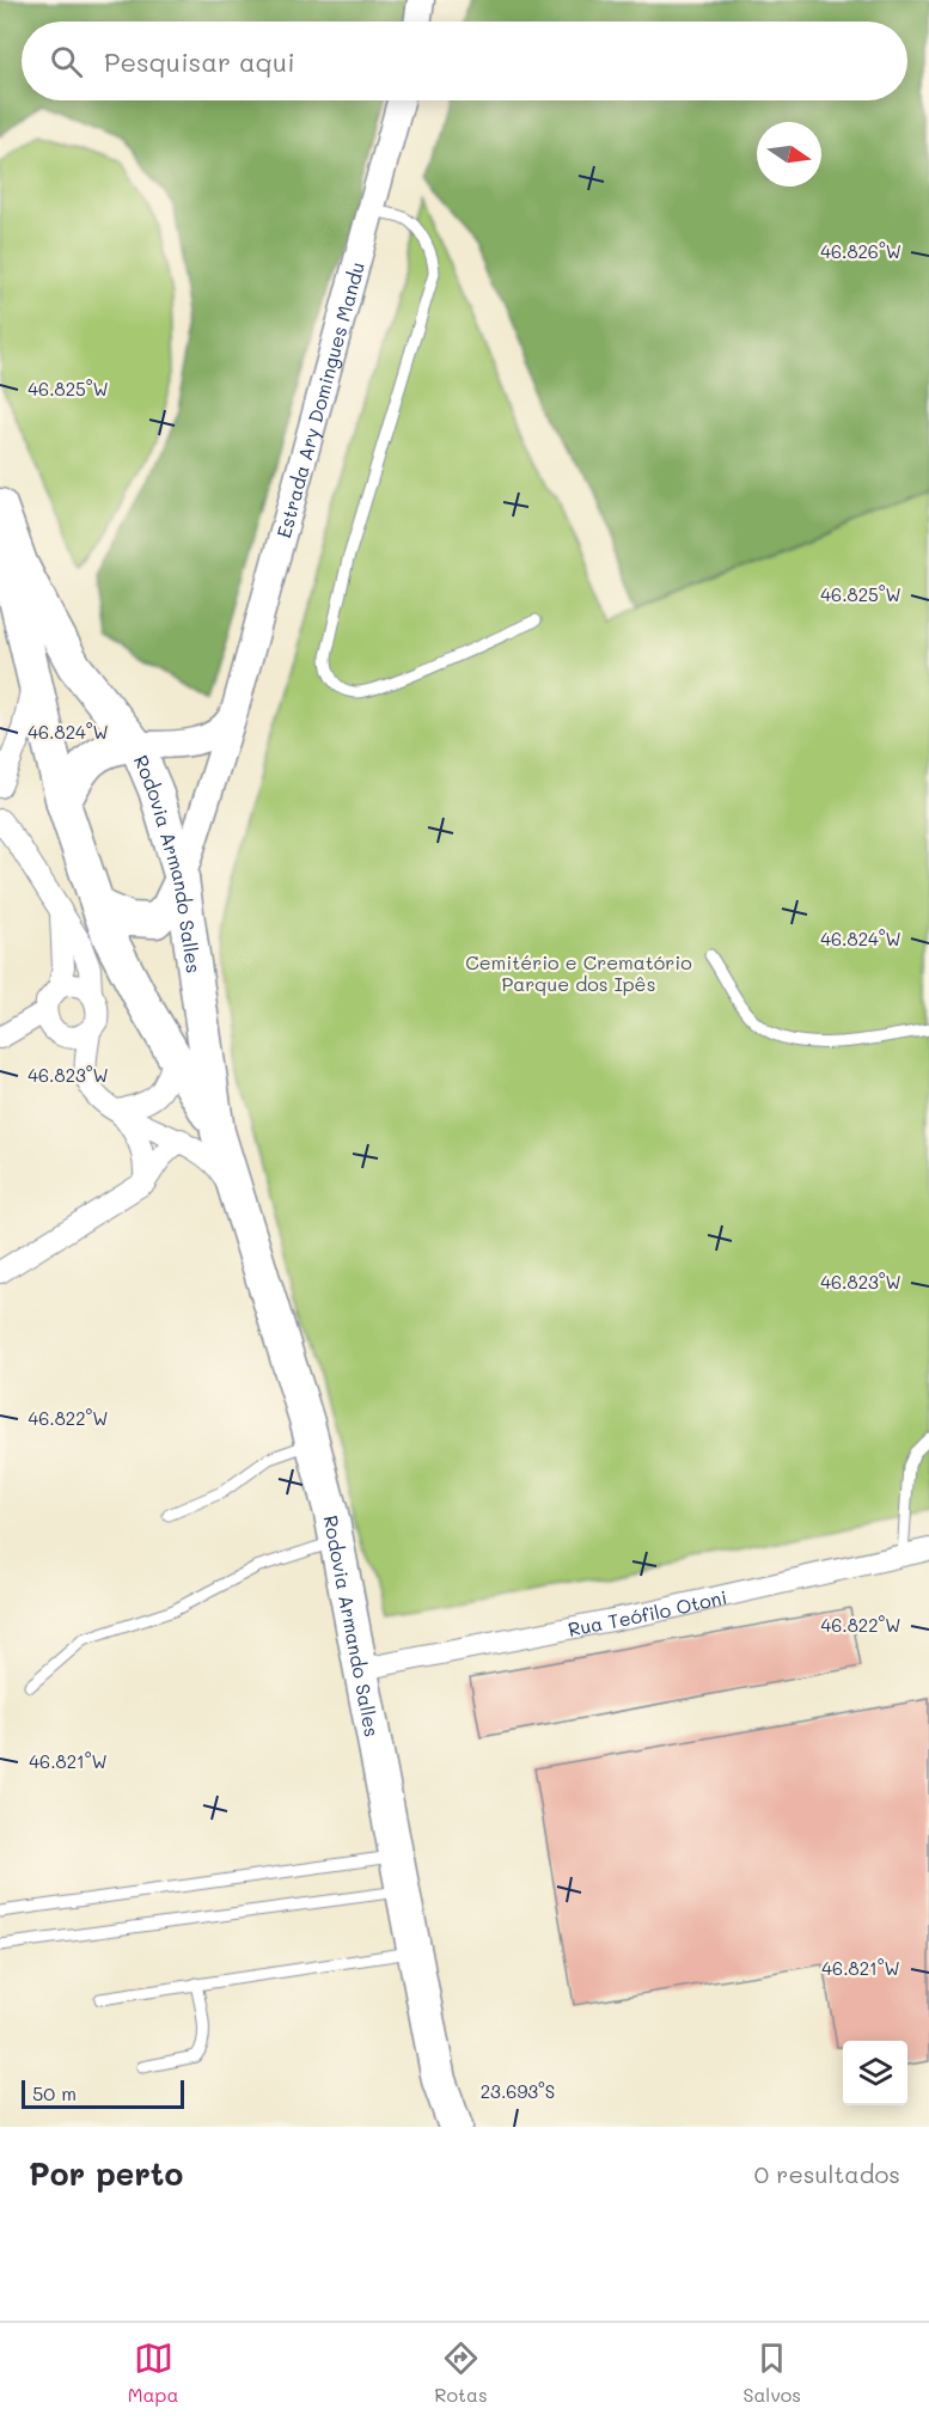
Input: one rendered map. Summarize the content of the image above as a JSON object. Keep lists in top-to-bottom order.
{
  "streets": {
    "main road": ["Rodovia Armando Salles"],
    "street": ["Estrada Ary Domingues Mandu", "Rua Teófilo Otoni"]
  },
  "crossings": [
    ["Estrada Ary Domingues Mandu", "Rodovia Armando Salles"],
    ["Rodovia Armando Salles", "Rua Teófilo Otoni"]
  ],
  "parks": ["Cemitério e Crematório Parque dos Ipês"],
  "scale_bar": "50 m",
  "north": "right",
  "page": {
    "search": "Pesquisar aqui",
    "scale": "50 m",
    "heading": ["Por perto", "0 resultados"],
    "nav": ["Mapa", "Rotas", "Salvos"]
  },
  "coordinates": [
    "46.826°W",
    "46.825°W",
    "46.824°W",
    "46.823°W",
    "46.822°W",
    "46.821°W",
    "23.693°S"
  ]
}
